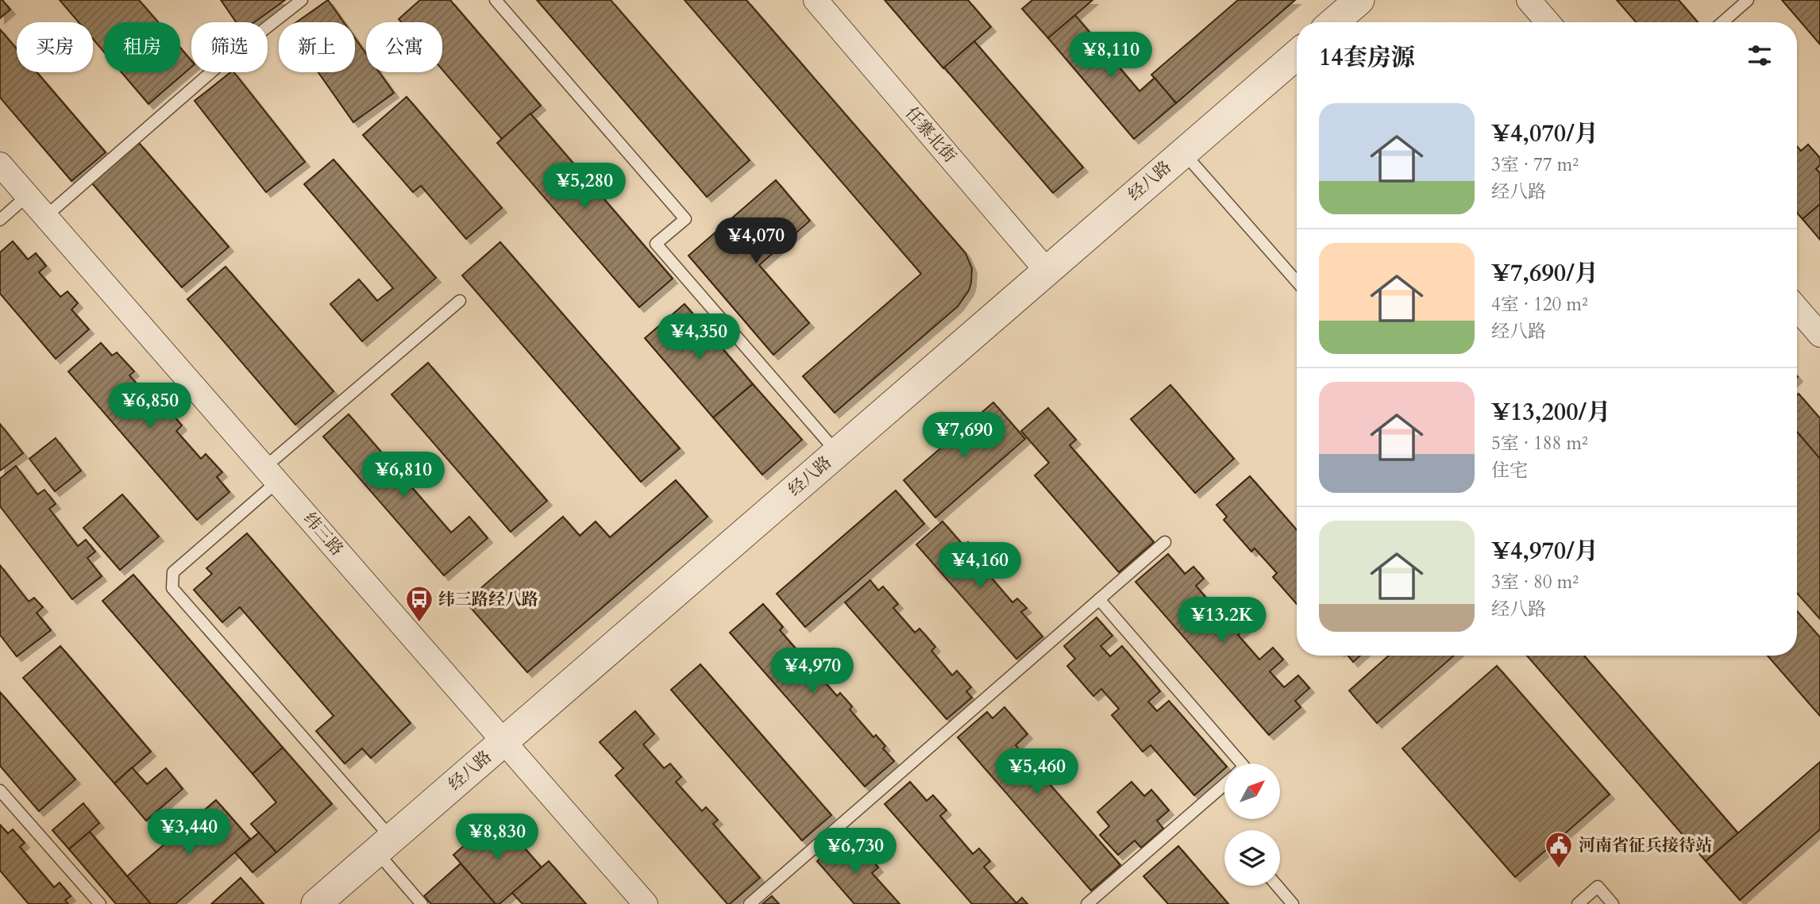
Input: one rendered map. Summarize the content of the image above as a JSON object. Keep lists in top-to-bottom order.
{
  "streets": {
    "street": ["任寨北街", "经八路", "纬三路"]
  },
  "crossings": [
    ["任寨北街", "经八路"],
    ["经八路", "纬三路"]
  ],
  "places": {
    "bus stop": ["纬三路经八路"],
    "public building": ["河南省征兵接待站"]
  },
  "north": "top right",
  "page": {
    "chip": [
      "买房",
      "租房",
      "筛选",
      "新上",
      "公寓"
    ],
    "heading": "14套房源",
    "price": [
      "¥8,110",
      "¥5,280",
      "¥4,070",
      "¥4,350",
      "¥6,850",
      "¥7,690",
      "¥6,810",
      "¥4,160",
      "¥13.2K",
      "¥4,970",
      "¥5,460",
      "¥3,440",
      "¥8,830",
      "¥6,730"
    ],
    "list": [
      {
        "name": "¥4,070/月",
        "note": "3室 · 77 m² · 经八路"
      },
      {
        "name": "¥7,690/月",
        "note": "4室 · 120 m² · 经八路"
      },
      {
        "name": "¥13,200/月",
        "note": "5室 · 188 m² · 住宅"
      },
      {
        "name": "¥4,970/月",
        "note": "3室 · 80 m² · 经八路"
      }
    ]
  }
}
